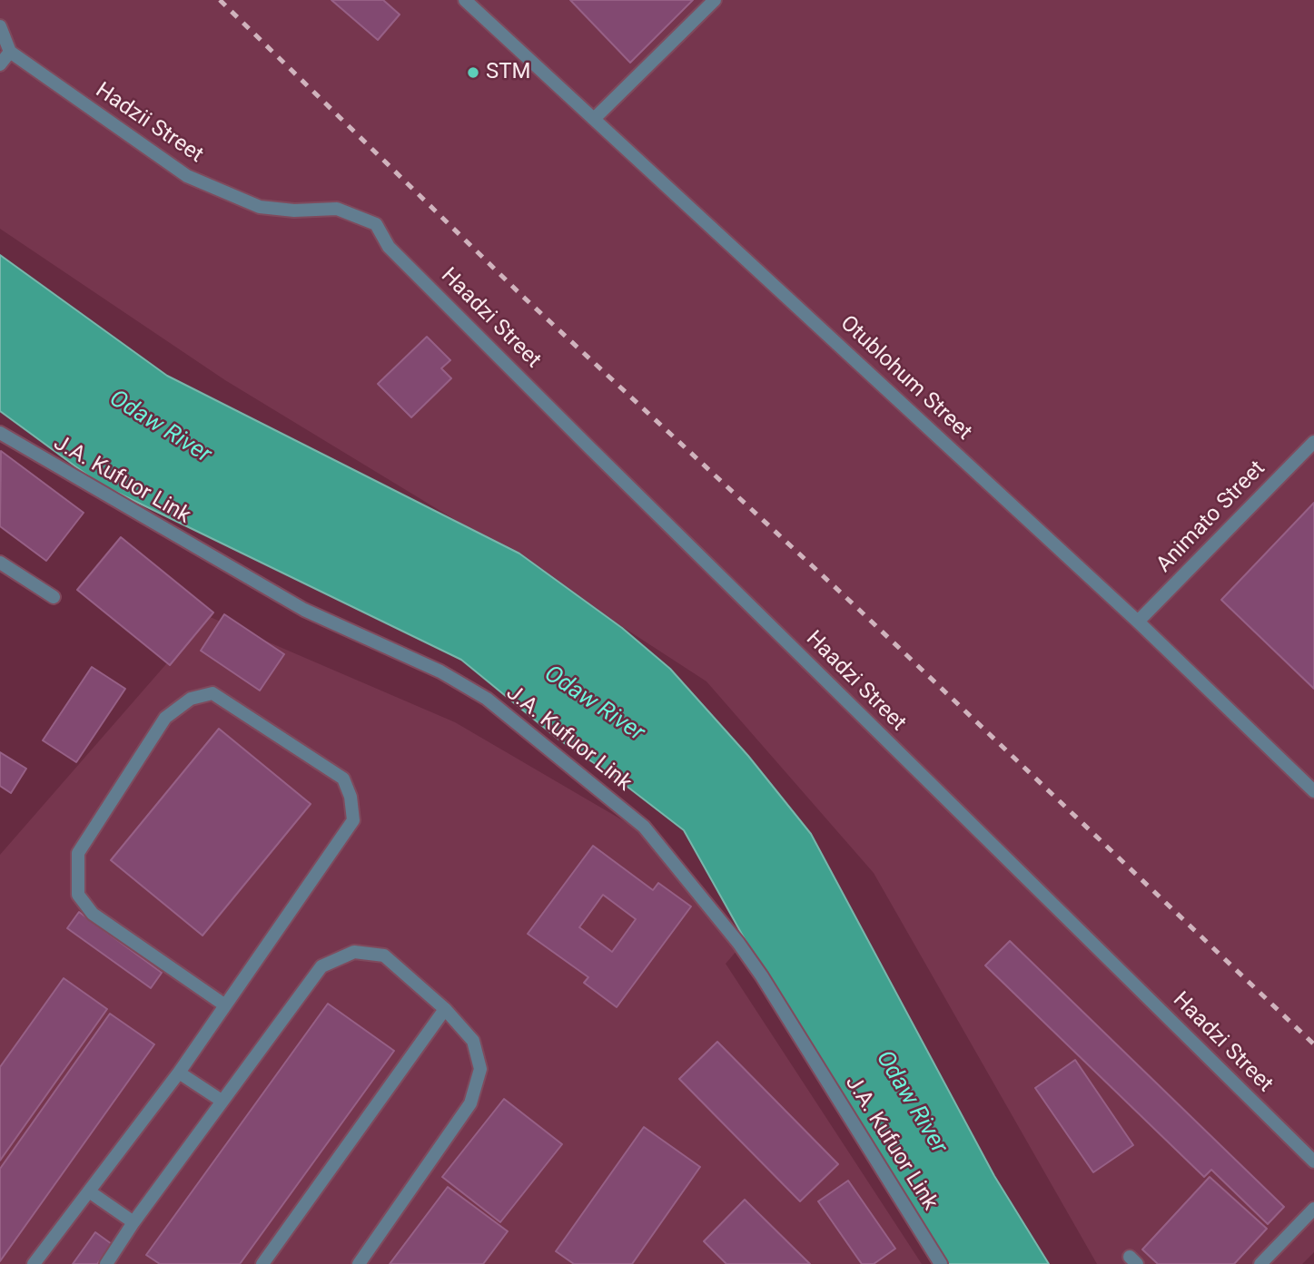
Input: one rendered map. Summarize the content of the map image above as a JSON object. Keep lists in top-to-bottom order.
{
  "streets": {
    "street": [
      "Hadzii Street",
      "Haadzi Street",
      "Otublohum Street",
      "J.A. Kufuor Link",
      "Animato Street"
    ]
  },
  "crossings": [
    ["Hadzii Street", "Haadzi Street"],
    ["Otublohum Street", "Animato Street"]
  ],
  "water": ["Odaw River"],
  "places": ["STM"]
}
